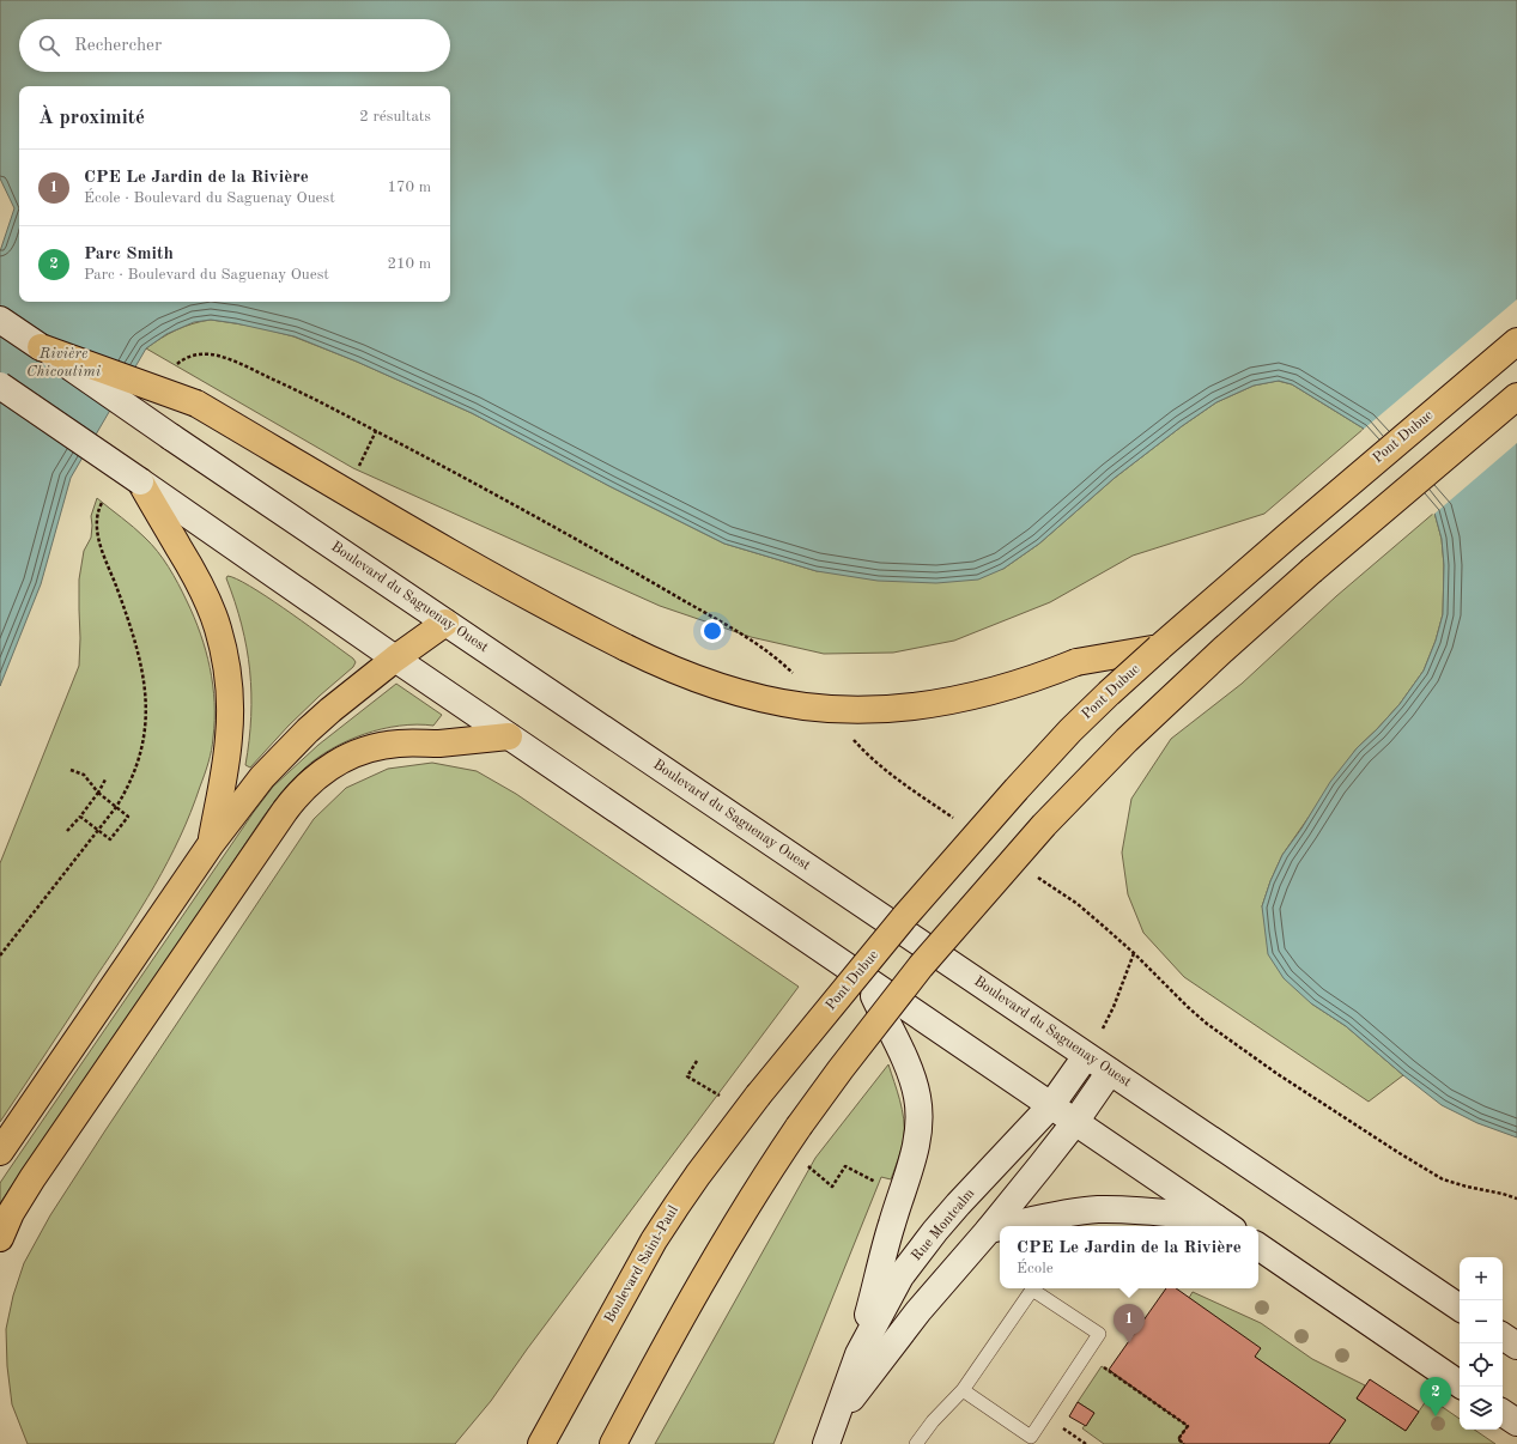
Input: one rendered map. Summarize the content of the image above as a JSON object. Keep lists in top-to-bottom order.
{
  "streets": {
    "main road": [
      "Pont Dubuc",
      "Boulevard du Saguenay Ouest",
      "Rue Montcalm",
      "Boulevard Saint-Paul"
    ]
  },
  "crossings": [
    ["Pont Dubuc", "Boulevard Saint-Paul"],
    ["Boulevard du Saguenay Ouest", "Rue Montcalm"]
  ],
  "water": ["Rivière Chicoutimi"],
  "page": {
    "search": "Rechercher",
    "heading": ["À proximité", "2 résultats"],
    "list": [
      {
        "mark": "1",
        "name": "CPE Le Jardin de la Rivière",
        "note": "École · Boulevard du Saguenay Ouest",
        "value": "170 m"
      },
      {
        "mark": "2",
        "name": "Parc Smith",
        "note": "Parc · Boulevard du Saguenay Ouest",
        "value": "210 m"
      }
    ],
    "popup": ["CPE Le Jardin de la Rivière", "École"],
    "map_buttons": ["+", "−"],
    "pins": ["1", "2"]
  }
}
